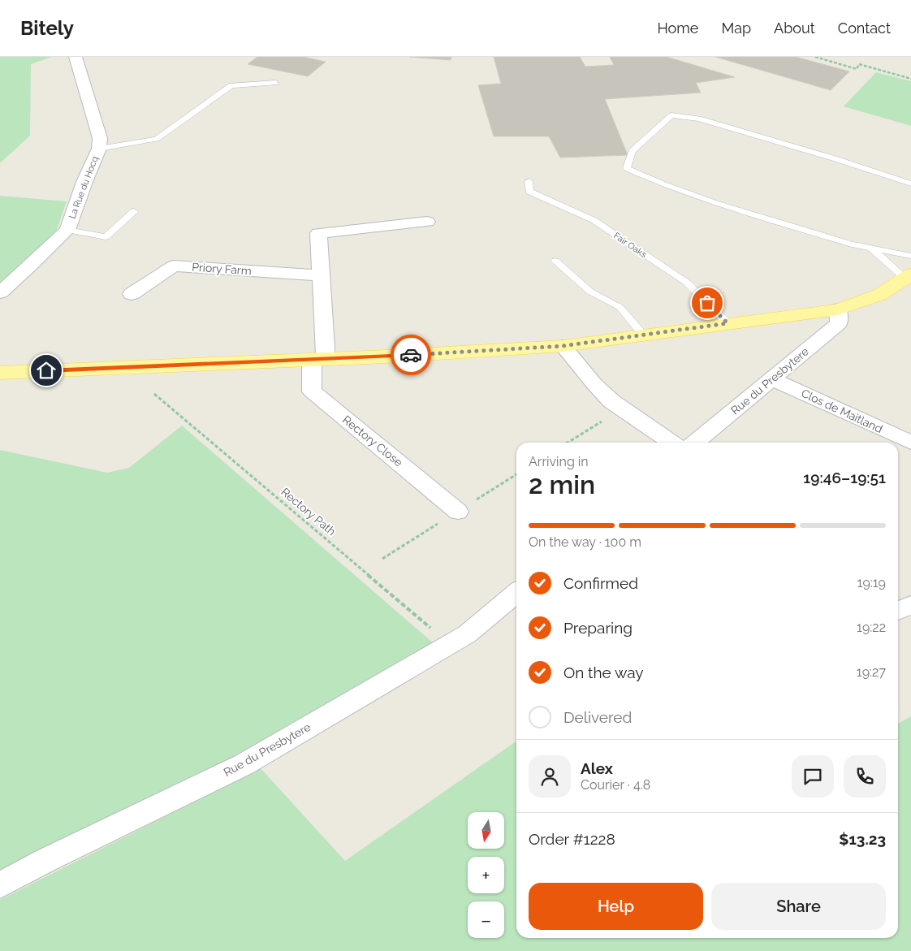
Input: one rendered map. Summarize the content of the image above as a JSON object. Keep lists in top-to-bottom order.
{
  "streets": {
    "street": [
      "La Rue du Hocq",
      "Priory Farm",
      "Rue du Presbytere",
      "Clos de Maitland",
      "Rectory Close"
    ],
    "lane": ["Fair Oaks"],
    "path": ["Rectory Path"]
  },
  "crossings": [
    ["Rue du Presbytere", "Clos de Maitland"],
    ["Rue du Presbytere", "Rectory Path"]
  ],
  "north": "bottom",
  "page": {
    "header": "Bitely",
    "nav": [
      "Home",
      "Map",
      "About",
      "Contact"
    ],
    "heading": ["2 min", "Arriving in", "19:46–19:51"],
    "panel": [
      "Alex",
      "Courier · 4.8",
      "Order #1228",
      "$13.23"
    ],
    "bar": "On the way · 100 m",
    "list": [
      ["Confirmed", "19:19"],
      ["Preparing", "19:22"],
      ["On the way", "19:27"],
      "Delivered"
    ],
    "map_buttons": ["+", "−"],
    "buttons": ["Help", "Share"]
  }
}
